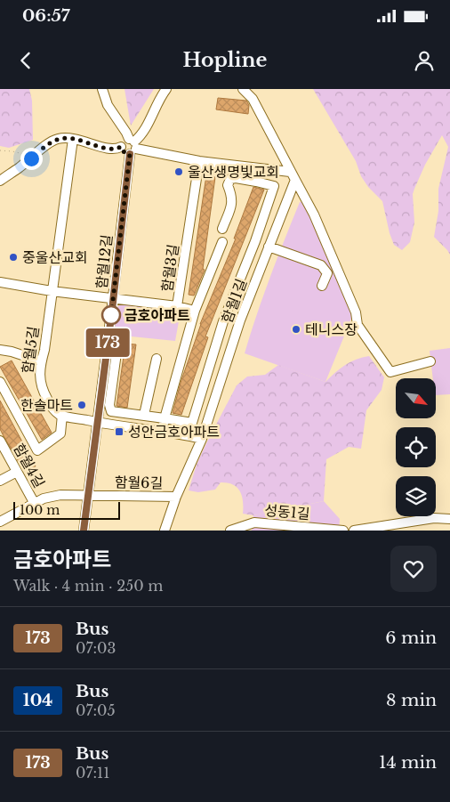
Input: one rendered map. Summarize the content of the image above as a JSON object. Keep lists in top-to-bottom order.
{
  "streets": {
    "street": [
      "함월12길",
      "함월3길",
      "함월1길",
      "함월5길",
      "함월4길",
      "함월6길",
      "성동1길"
    ]
  },
  "crossings": [
    ["함월12길", "함월3길"],
    ["함월12길", "함월6길"],
    ["함월3길", "함월5길"],
    ["함월1길", "함월6길"],
    ["함월4길", "함월6길"]
  ],
  "places": {
    "other": [
      "울산생명빛교회",
      "중울산교회",
      "금호아파트",
      "테니스장",
      "한솔마트"
    ],
    "transit": ["성안금호아파트"]
  },
  "lines": ["bus line 173"],
  "scale_bar": "100 m",
  "north": "bottom right",
  "page": {
    "status": "06:57",
    "header": "Hopline",
    "on_map": "173",
    "scale": "100 m",
    "heading": ["금호아파트", "Walk · 4 min · 250 m"],
    "list": [
      {
        "mark": "173",
        "name": "Bus",
        "note": "07:03",
        "value": "6 min"
      },
      {
        "mark": "104",
        "name": "Bus",
        "note": "07:05",
        "value": "8 min"
      },
      {
        "mark": "173",
        "name": "Bus",
        "note": "07:11",
        "value": "14 min"
      }
    ]
  }
}
